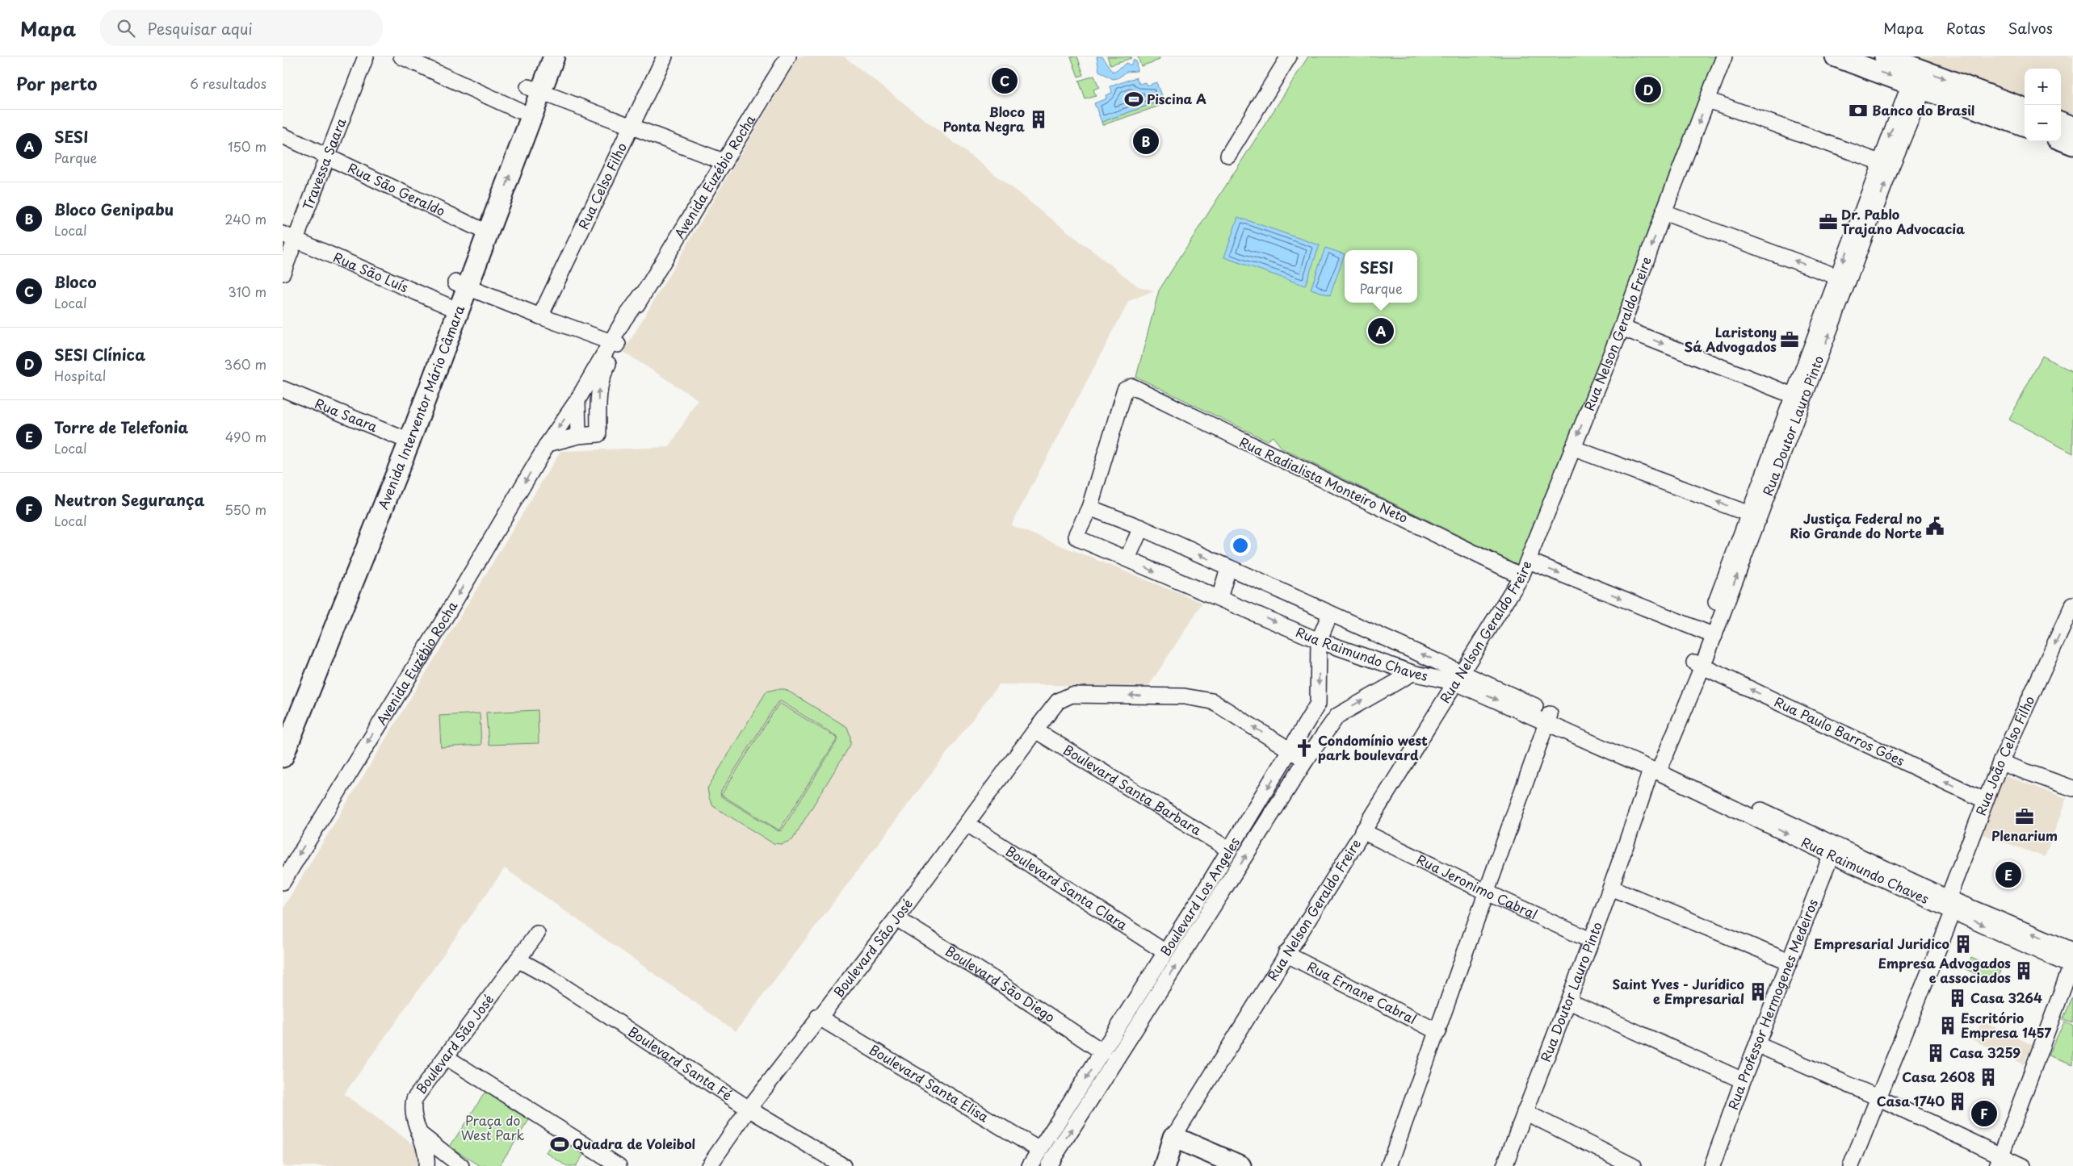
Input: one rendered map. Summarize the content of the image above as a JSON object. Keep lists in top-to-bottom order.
{
  "streets": {
    "main road": ["Rua Nelson Geraldo Freire", "Avenida Interventor Mário Câmara"],
    "street": [
      "Travessa Saara",
      "Avenida Euzébio Rocha",
      "Rua Celso Filho",
      "Rua São Geraldo",
      "Rua São Luís",
      "Rua Saara",
      "Rua Doutor Lauro Pinto",
      "Rua Radialista Monteiro Neto",
      "Rua Raimundo Chaves",
      "Rua Paulo Barros Góes",
      "Rua João Celso Filho",
      "Boulevard Santa Barbara",
      "Rua Jeronimo Cabral",
      "Boulevard Santa Clara",
      "Boulevard Los Angeles",
      "Boulevard São José",
      "Boulevard São Diego",
      "Rua Ernane Cabral",
      "Rua Professor Hermogenes Medeiros",
      "Boulevard Santa Fé",
      "Boulevard Santa Elisa"
    ]
  },
  "crossings": [
    ["Travessa Saara", "Rua São Geraldo"],
    ["Travessa Saara", "Rua São Luís"],
    ["Rua São Geraldo", "Avenida Interventor Mário Câmara"],
    ["Rua São Luís", "Avenida Interventor Mário Câmara"],
    ["Rua Nelson Geraldo Freire", "Rua Radialista Monteiro Neto"],
    ["Rua Nelson Geraldo Freire", "Rua Raimundo Chaves"],
    ["Rua Nelson Geraldo Freire", "Rua Jeronimo Cabral"],
    ["Rua Nelson Geraldo Freire", "Rua Ernane Cabral"],
    ["Avenida Interventor Mário Câmara", "Rua Saara"],
    ["Rua Doutor Lauro Pinto", "Rua Raimundo Chaves"],
    ["Rua Doutor Lauro Pinto", "Rua Paulo Barros Góes"],
    ["Rua Doutor Lauro Pinto", "Rua Jeronimo Cabral"],
    ["Rua Radialista Monteiro Neto", "Rua Raimundo Chaves"],
    ["Rua Raimundo Chaves", "Rua João Celso Filho"],
    ["Rua Raimundo Chaves", "Boulevard Los Angeles"],
    ["Rua Raimundo Chaves", "Rua Professor Hermogenes Medeiros"],
    ["Rua Paulo Barros Góes", "Rua João Celso Filho"],
    ["Boulevard Santa Barbara", "Boulevard Los Angeles"],
    ["Boulevard Santa Barbara", "Boulevard São José"],
    ["Boulevard Santa Clara", "Boulevard Los Angeles"],
    ["Boulevard Santa Clara", "Boulevard São José"],
    ["Boulevard Los Angeles", "Boulevard São José"],
    ["Boulevard Los Angeles", "Boulevard São Diego"],
    ["Boulevard Los Angeles", "Boulevard Santa Elisa"],
    ["Boulevard São José", "Boulevard São Diego"],
    ["Boulevard São José", "Boulevard Santa Fé"],
    ["Boulevard São José", "Boulevard Santa Elisa"]
  ],
  "one_way": ["Rua Paulo Barros Góes"],
  "parks": ["Praça do West Park"],
  "places": {
    "sports": ["Piscina A", "Quadra de Voleibol"],
    "bank": ["Banco do Brasil"],
    "building": [
      "Bloco Ponta Negra",
      "Empresarial Juridico",
      "Empresa Advogados e associados",
      "Saint Yves - Jurídico e Empresarial",
      "Casa 3264",
      "Escritório Empresa 1457",
      "Casa 3259",
      "Casa 2608",
      "Casa 1740"
    ],
    "office": ["Dr. Pablo Trajano Advocacia", "Laristony Sá Advogados", "Plenarium"],
    "public building": ["Justiça Federal no Rio Grande do Norte"],
    "church": ["Condomínio west park boulevard"]
  },
  "page": {
    "header": "Mapa",
    "search": "Pesquisar aqui",
    "nav": ["Mapa", "Rotas", "Salvos"],
    "heading": ["Por perto", "6 resultados"],
    "pins": [
      "C",
      "D",
      "B",
      "A",
      "E",
      "F"
    ],
    "map_buttons": ["+", "−"],
    "list": [
      {
        "mark": "A",
        "name": "SESI",
        "note": "Parque",
        "value": "150 m"
      },
      {
        "mark": "B",
        "name": "Bloco Genipabu",
        "note": "Local",
        "value": "240 m"
      },
      {
        "mark": "C",
        "name": "Bloco",
        "note": "Local",
        "value": "310 m"
      },
      {
        "mark": "D",
        "name": "SESI Clínica",
        "note": "Hospital",
        "value": "360 m"
      },
      {
        "mark": "E",
        "name": "Torre de Telefonia",
        "note": "Local",
        "value": "490 m"
      },
      {
        "mark": "F",
        "name": "Neutron Segurança",
        "note": "Local",
        "value": "550 m"
      }
    ],
    "popup": ["SESI", "Parque"]
  }
}
